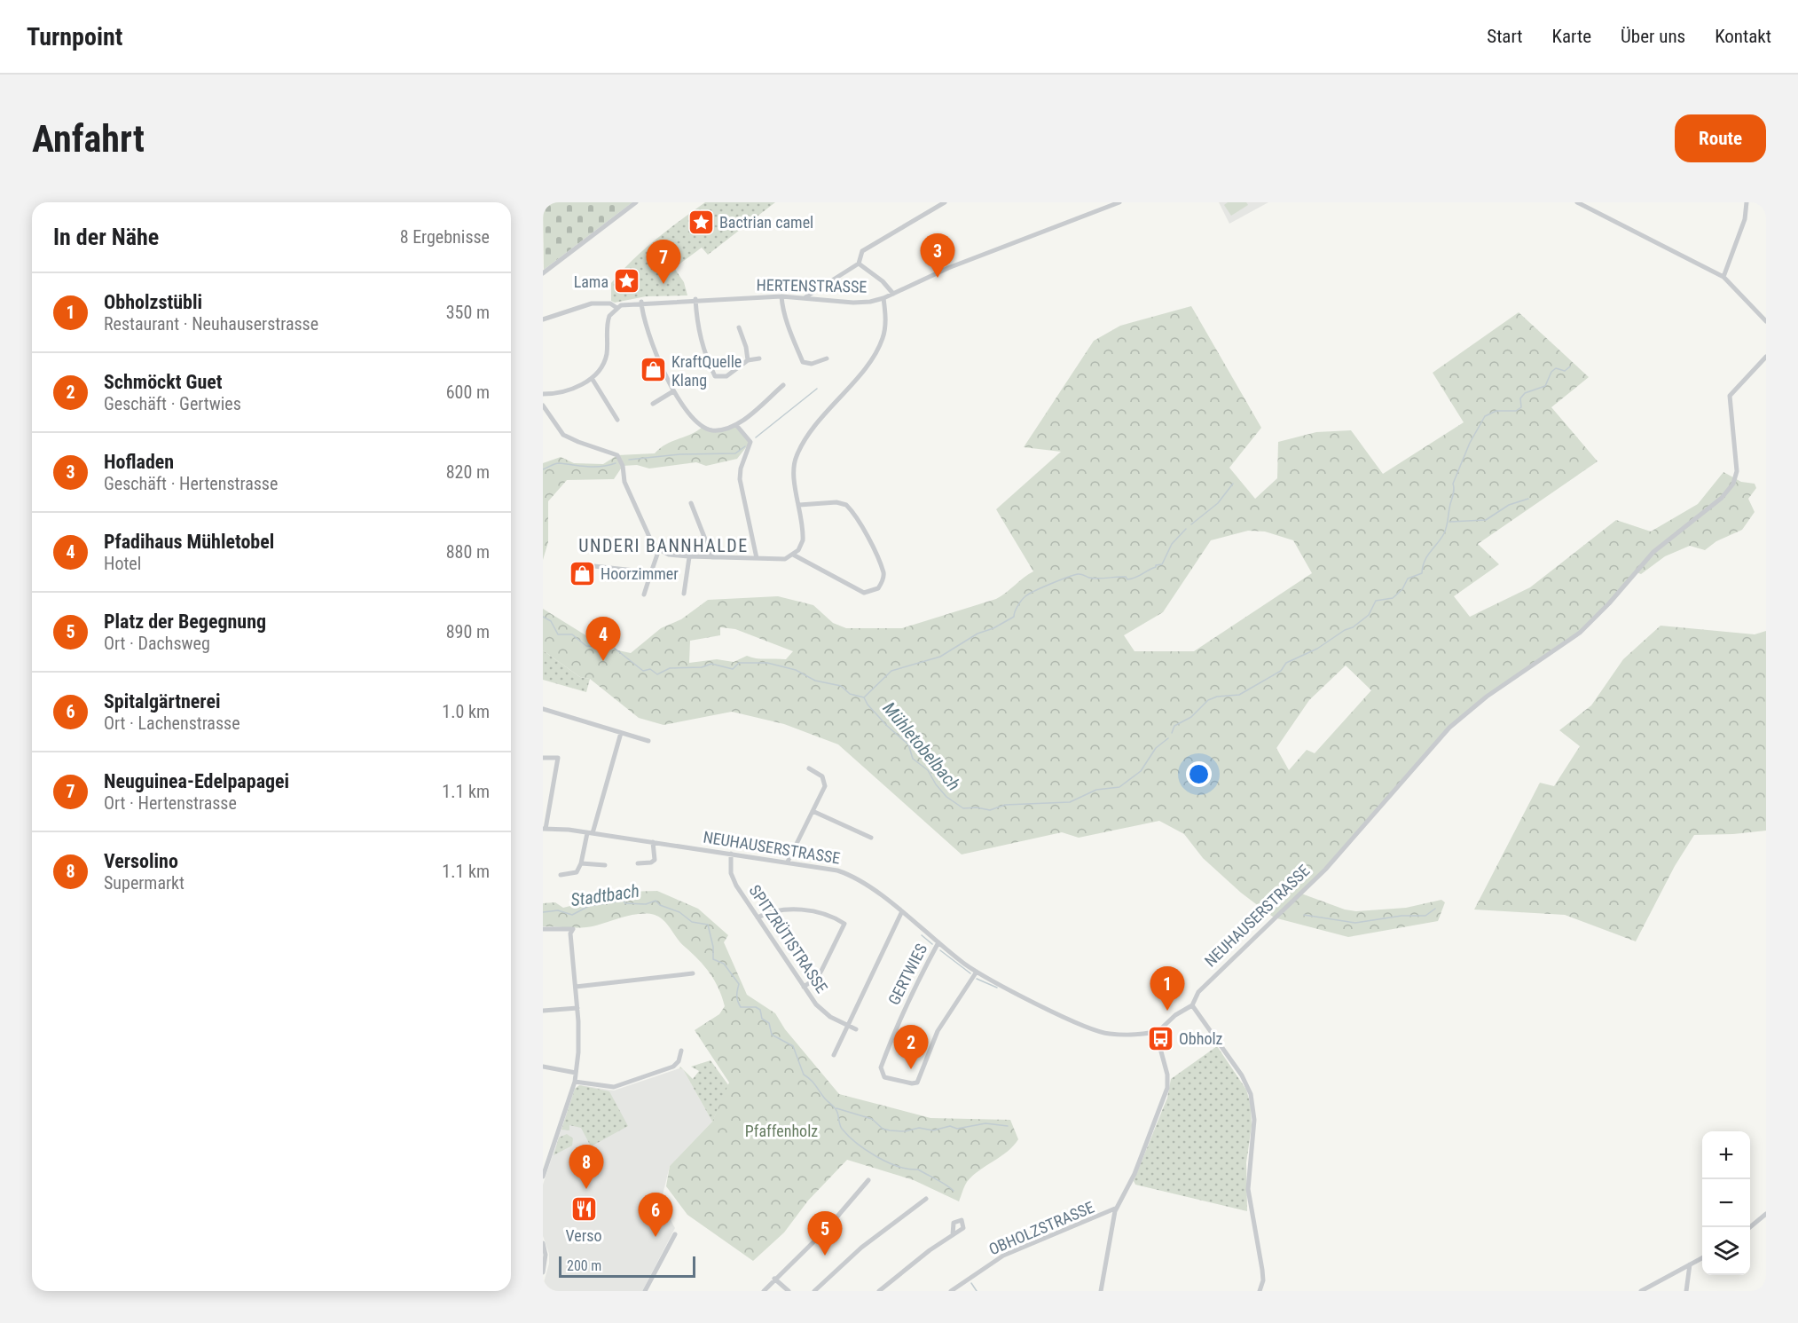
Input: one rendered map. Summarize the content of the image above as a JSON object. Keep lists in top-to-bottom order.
{
  "streets": {
    "street": [
      "HERTENSTRASSE",
      "NEUHAUSERSTRASSE",
      "SPITZRÜTISTRASSE",
      "GERTWIES",
      "OBHOLZSTRASSE"
    ]
  },
  "crossings": [
    ["NEUHAUSERSTRASSE", "SPITZRÜTISTRASSE"],
    ["NEUHAUSERSTRASSE", "GERTWIES"]
  ],
  "districts": ["UNDERI BANNHALDE"],
  "water": ["Mühletobelbach", "Stadtbach"],
  "parks": ["Pfaffenholz"],
  "places": {
    "place": ["Bactrian camel", "Lama"],
    "shop": ["KraftQuelle Klang", "Hoorzimmer"],
    "bus stop": ["Obholz"],
    "restaurant": ["Verso"]
  },
  "scale_bar": "200 m",
  "page": {
    "header": "Turnpoint",
    "nav": [
      "Start",
      "Karte",
      "Über uns",
      "Kontakt"
    ],
    "buttons": "Route",
    "title": "Anfahrt",
    "heading": ["In der Nähe", "8 Ergebnisse"],
    "pins": [
      "3",
      "7",
      "4",
      "1",
      "2",
      "8",
      "6",
      "5"
    ],
    "list": [
      {
        "mark": "1",
        "name": "Obholzstübli",
        "note": "Restaurant · Neuhauserstrasse",
        "value": "350 m"
      },
      {
        "mark": "2",
        "name": "Schmöckt Guet",
        "note": "Geschäft · Gertwies",
        "value": "600 m"
      },
      {
        "mark": "3",
        "name": "Hofladen",
        "note": "Geschäft · Hertenstrasse",
        "value": "820 m"
      },
      {
        "mark": "4",
        "name": "Pfadihaus Mühletobel",
        "note": "Hotel",
        "value": "880 m"
      },
      {
        "mark": "5",
        "name": "Platz der Begegnung",
        "note": "Ort · Dachsweg",
        "value": "890 m"
      },
      {
        "mark": "6",
        "name": "Spitalgärtnerei",
        "note": "Ort · Lachenstrasse",
        "value": "1.0 km"
      },
      {
        "mark": "7",
        "name": "Neuguinea-Edelpapagei",
        "note": "Ort · Hertenstrasse",
        "value": "1.1 km"
      },
      {
        "mark": "8",
        "name": "Versolino",
        "note": "Supermarkt",
        "value": "1.1 km"
      }
    ],
    "map_buttons": ["+", "−"],
    "scale": "200 m"
  }
}
